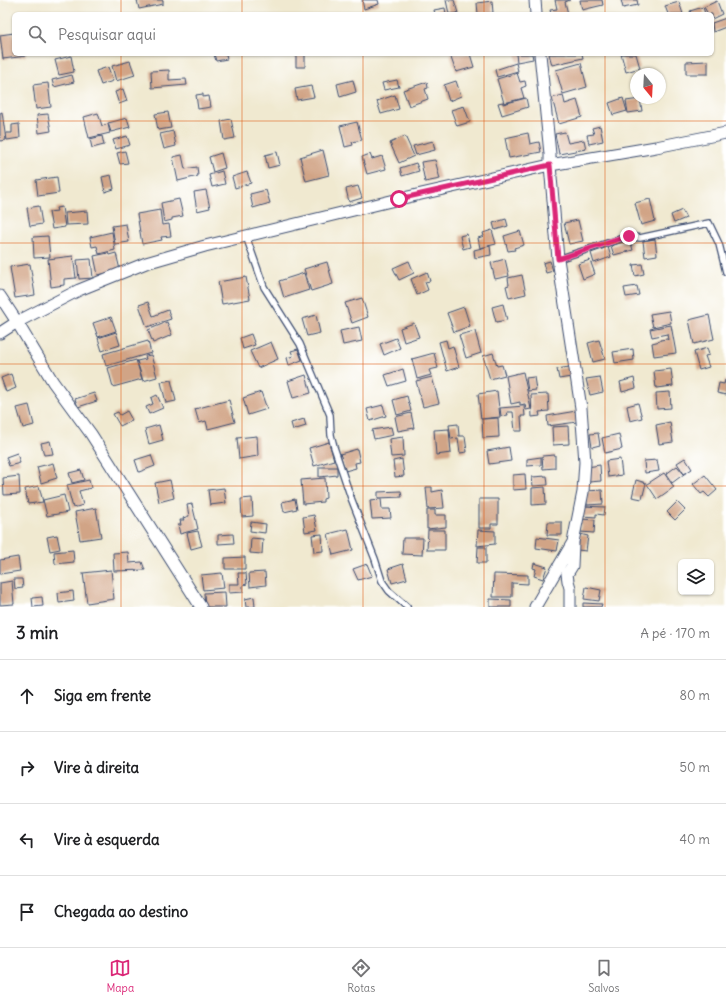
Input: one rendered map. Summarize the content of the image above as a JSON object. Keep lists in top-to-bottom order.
{
  "north": "bottom",
  "page": {
    "search": "Pesquisar aqui",
    "heading": ["3 min", "A pé · 170 m"],
    "list": [
      ["Siga em frente", "80 m"],
      ["Vire à direita", "50 m"],
      ["Vire à esquerda", "40 m"],
      "Chegada ao destino"
    ],
    "nav": ["Mapa", "Rotas", "Salvos"]
  }
}
